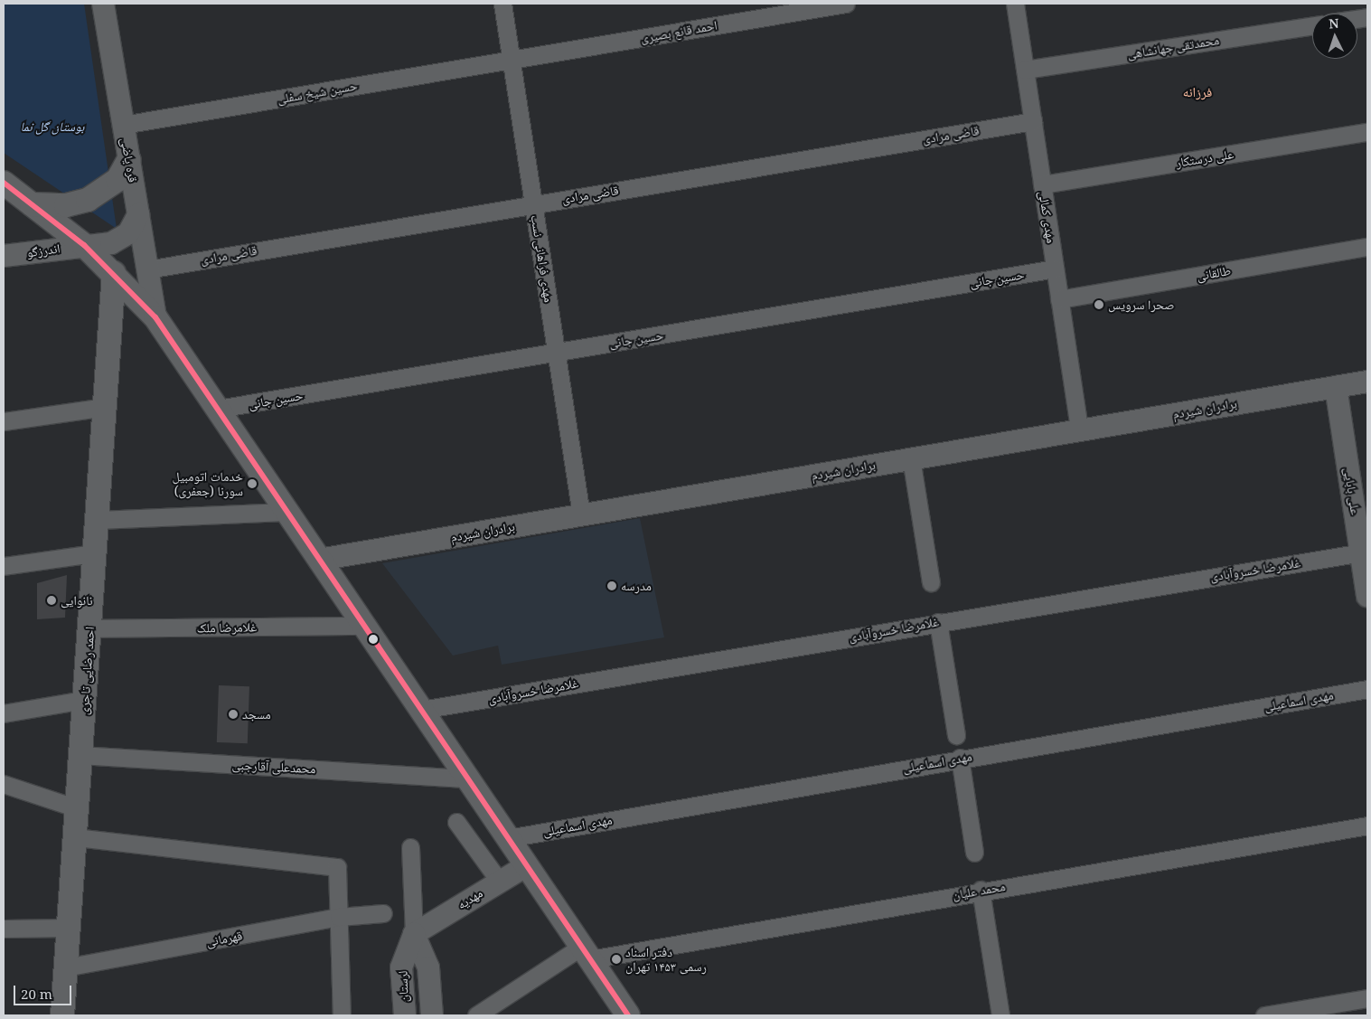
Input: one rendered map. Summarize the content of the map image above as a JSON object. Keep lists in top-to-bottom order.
{
  "streets": {
    "main road": ["احمد رضایی تاجری"],
    "street": [
      "احمد قانع بصیری",
      "محمدتقی جهانشاهی",
      "حسین شیخ سفلی",
      "قاضی مرادی",
      "علی درستکار",
      "قره یاضی",
      "مهدی کمالی",
      "اندرزگو",
      "مهدی فراهانی نسب",
      "طالقانی",
      "حسین جانی",
      "برادران شیردم",
      "علی بابایی",
      "غلامرضا خسروآبادی",
      "غلامرضا ملک",
      "مهدی اسماعیلی",
      "محمدعلی آقارجبی",
      "محمد علیان",
      "مهدیه",
      "قهرمانی",
      "لرستان"
    ]
  },
  "crossings": [
    ["احمد قانع بصیری", "حسین شیخ سفلی"],
    ["احمد قانع بصیری", "مهدی فراهانی نسب"],
    ["محمدتقی جهانشاهی", "مهدی کمالی"],
    ["حسین شیخ سفلی", "قره یاضی"],
    ["حسین شیخ سفلی", "مهدی فراهانی نسب"],
    ["قاضی مرادی", "قره یاضی"],
    ["قاضی مرادی", "مهدی کمالی"],
    ["قاضی مرادی", "مهدی فراهانی نسب"],
    ["علی درستکار", "مهدی کمالی"],
    ["قره یاضی", "اندرزگو"],
    ["مهدی کمالی", "طالقانی"],
    ["مهدی کمالی", "حسین جانی"],
    ["مهدی کمالی", "برادران شیردم"],
    ["مهدی فراهانی نسب", "حسین جانی"],
    ["مهدی فراهانی نسب", "برادران شیردم"],
    ["برادران شیردم", "علی بابایی"],
    ["علی بابایی", "غلامرضا خسروآبادی"],
    ["غلامرضا ملک", "احمد رضایی تاجری"],
    ["احمد رضایی تاجری", "محمدعلی آقارجبی"],
    ["احمد رضایی تاجری", "قهرمانی"],
    ["مهدیه", "لرستان"]
  ],
  "districts": ["فرزانه"],
  "parks": ["بوستان گل نما"],
  "places": [
    "صحرا سرویس",
    "خدمات اتومبیل سورنا (جعفری)",
    "مدرسه",
    "نانوایی",
    "مسجد",
    "دفتر اسناد رسمی ۱۴۵۳ تهران"
  ],
  "scale_bar": "20 m",
  "north": "top"
}
